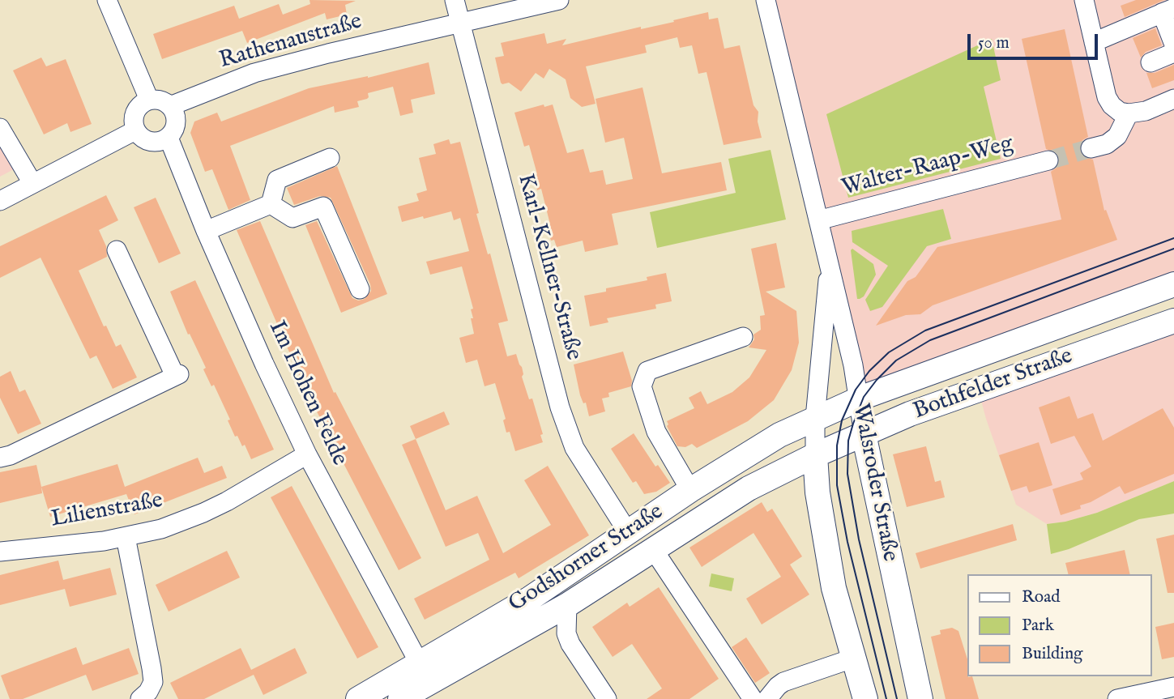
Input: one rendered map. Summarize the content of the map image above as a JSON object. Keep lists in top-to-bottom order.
{
  "streets": {
    "main road": ["Bothfelder Straße", "Walsroder Straße", "Godshorner Straße"],
    "street": [
      "Rathenaustraße",
      "Walter-Raap-Weg",
      "Karl-Kellner-Straße",
      "Im Hohen Felde",
      "Lilienstraße"
    ]
  },
  "crossings": [
    ["Rathenaustraße", "Karl-Kellner-Straße"],
    ["Rathenaustraße", "Im Hohen Felde"],
    ["Walter-Raap-Weg", "Walsroder Straße"],
    ["Karl-Kellner-Straße", "Godshorner Straße"],
    ["Bothfelder Straße", "Walsroder Straße"],
    ["Bothfelder Straße", "Godshorner Straße"],
    ["Im Hohen Felde", "Lilienstraße"],
    ["Im Hohen Felde", "Godshorner Straße"],
    ["Walsroder Straße", "Godshorner Straße"]
  ],
  "legend": ["Road", "Park", "Building"],
  "scale_bar": "50 m"
}
